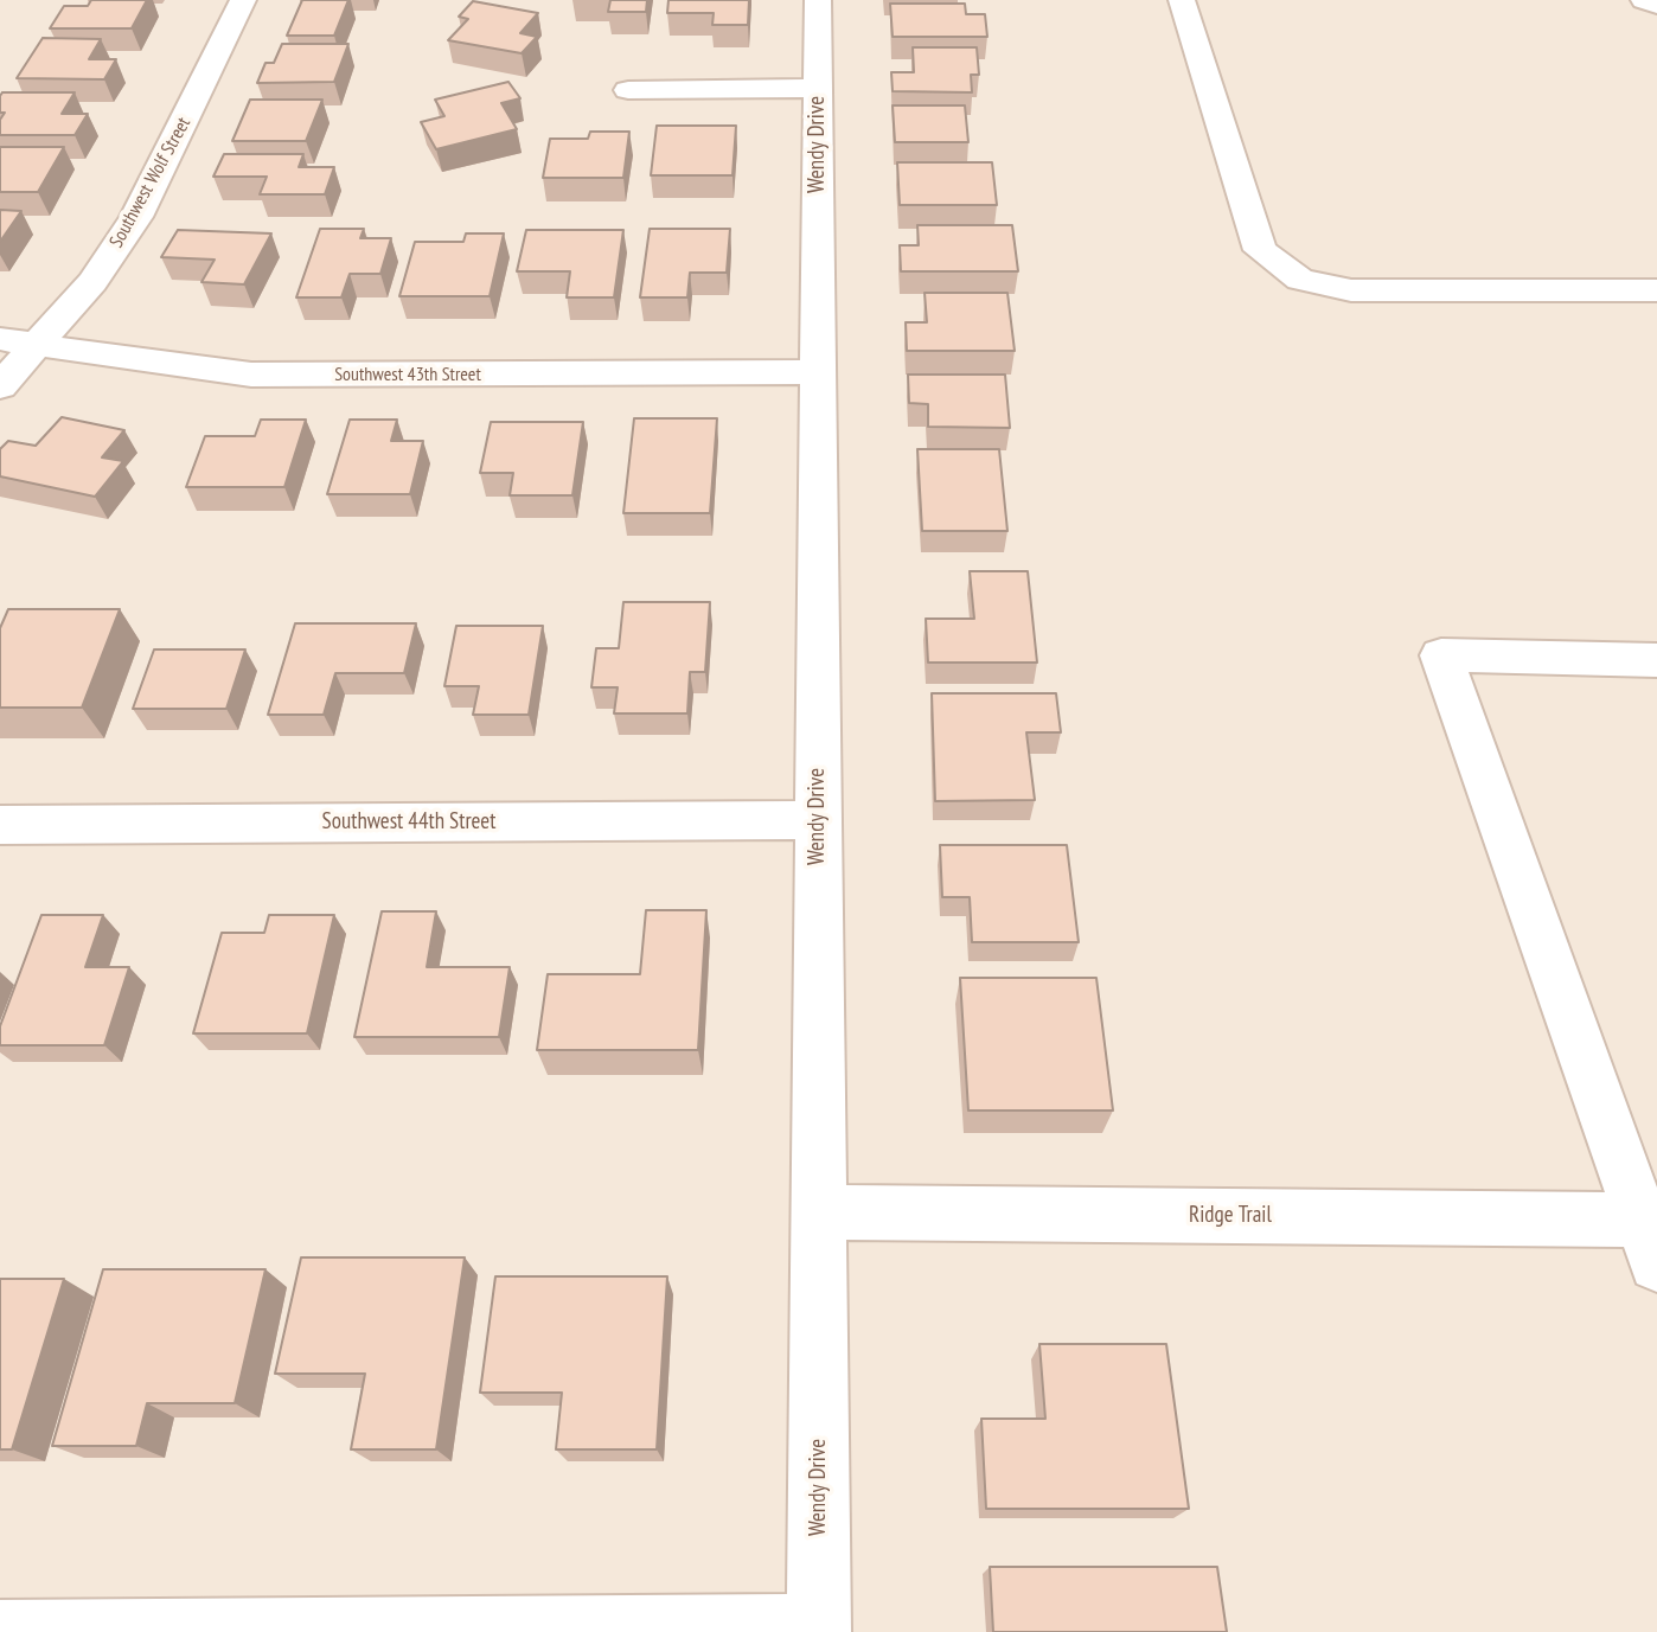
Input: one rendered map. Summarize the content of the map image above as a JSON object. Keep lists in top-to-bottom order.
{
  "streets": {
    "street": [
      "Wendy Drive",
      "Southwest Wolf Street",
      "Southwest 43th Street",
      "Southwest 44th Street",
      "Ridge Trail"
    ]
  },
  "crossings": [
    ["Wendy Drive", "Southwest 43th Street"],
    ["Wendy Drive", "Southwest 44th Street"],
    ["Wendy Drive", "Ridge Trail"],
    ["Southwest Wolf Street", "Southwest 43th Street"]
  ]
}
